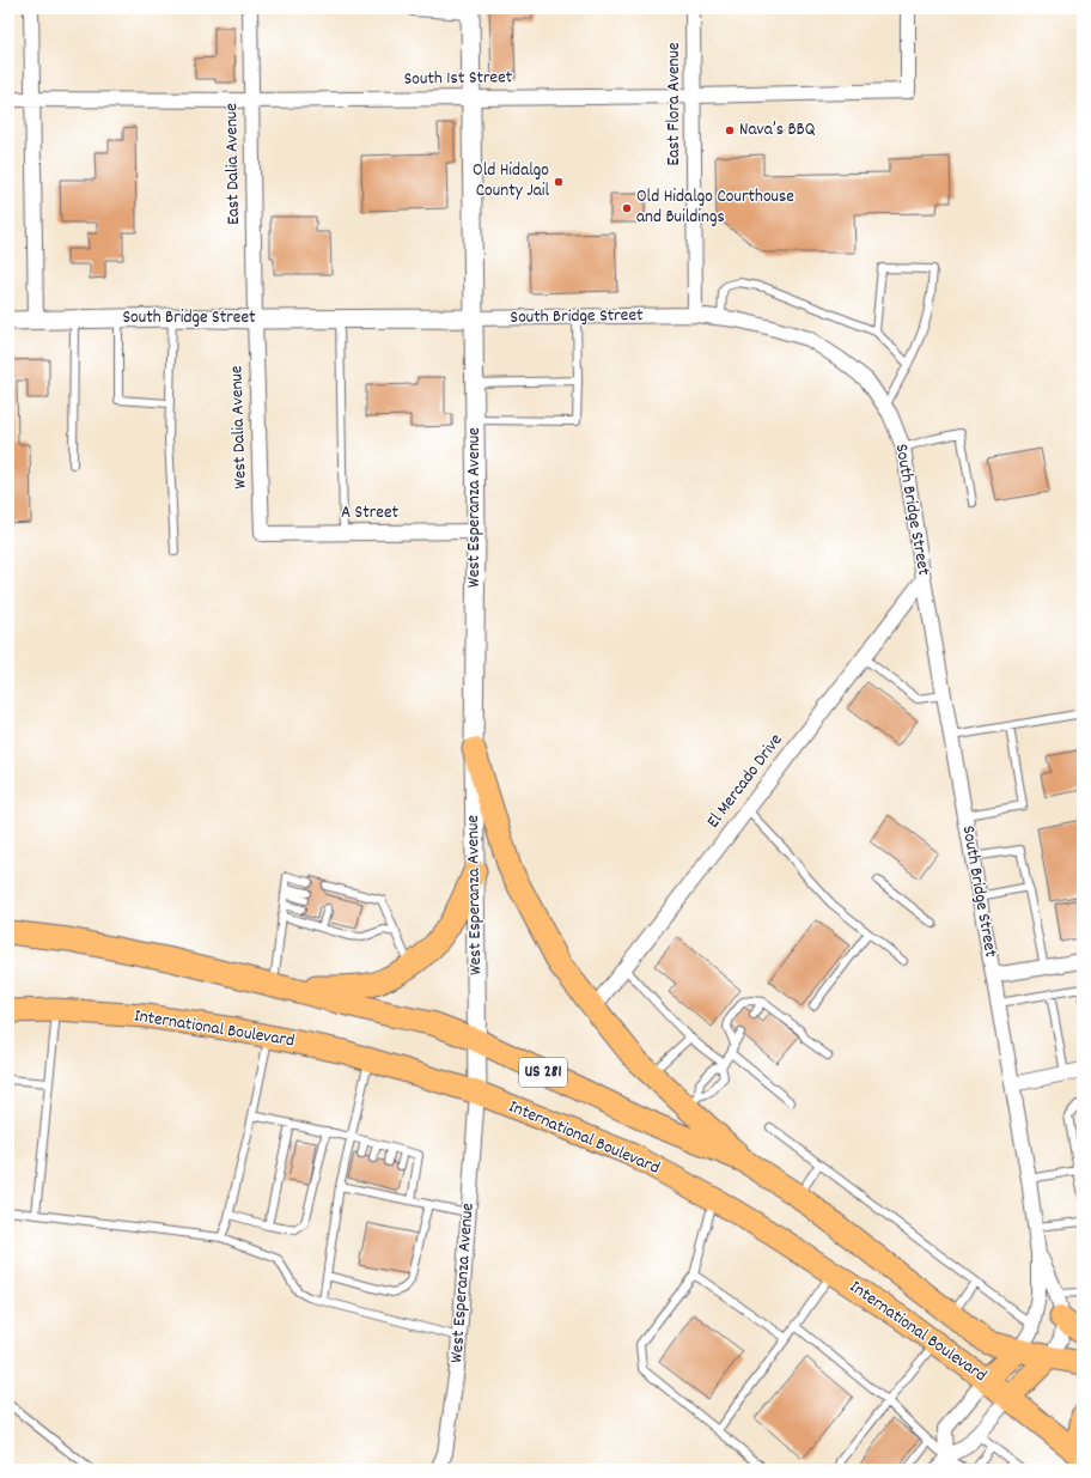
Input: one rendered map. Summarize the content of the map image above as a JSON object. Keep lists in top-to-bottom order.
{
  "streets": {
    "main road": ["International Boulevard", "US 281"],
    "street": [
      "South 1st Street",
      "East Flora Avenue",
      "East Dalia Avenue",
      "South Bridge Street",
      "West Dalia Avenue",
      "West Esperanza Avenue",
      "A Street",
      "El Mercado Drive"
    ]
  },
  "crossings": [
    ["South 1st Street", "East Flora Avenue"],
    ["South 1st Street", "East Dalia Avenue"],
    ["South 1st Street", "West Esperanza Avenue"],
    ["East Flora Avenue", "South Bridge Street"],
    ["East Dalia Avenue", "South Bridge Street"],
    ["East Dalia Avenue", "West Dalia Avenue"],
    ["South Bridge Street", "West Dalia Avenue"],
    ["South Bridge Street", "West Esperanza Avenue"],
    ["South Bridge Street", "El Mercado Drive"],
    ["South Bridge Street", "International Boulevard"],
    ["West Dalia Avenue", "A Street"],
    ["West Esperanza Avenue", "A Street"],
    ["West Esperanza Avenue", "International Boulevard"]
  ],
  "places": ["Nava’s BBQ", "Old Hidalgo County Jail", "Old Hidalgo Courthouse and Buildings"]
}
